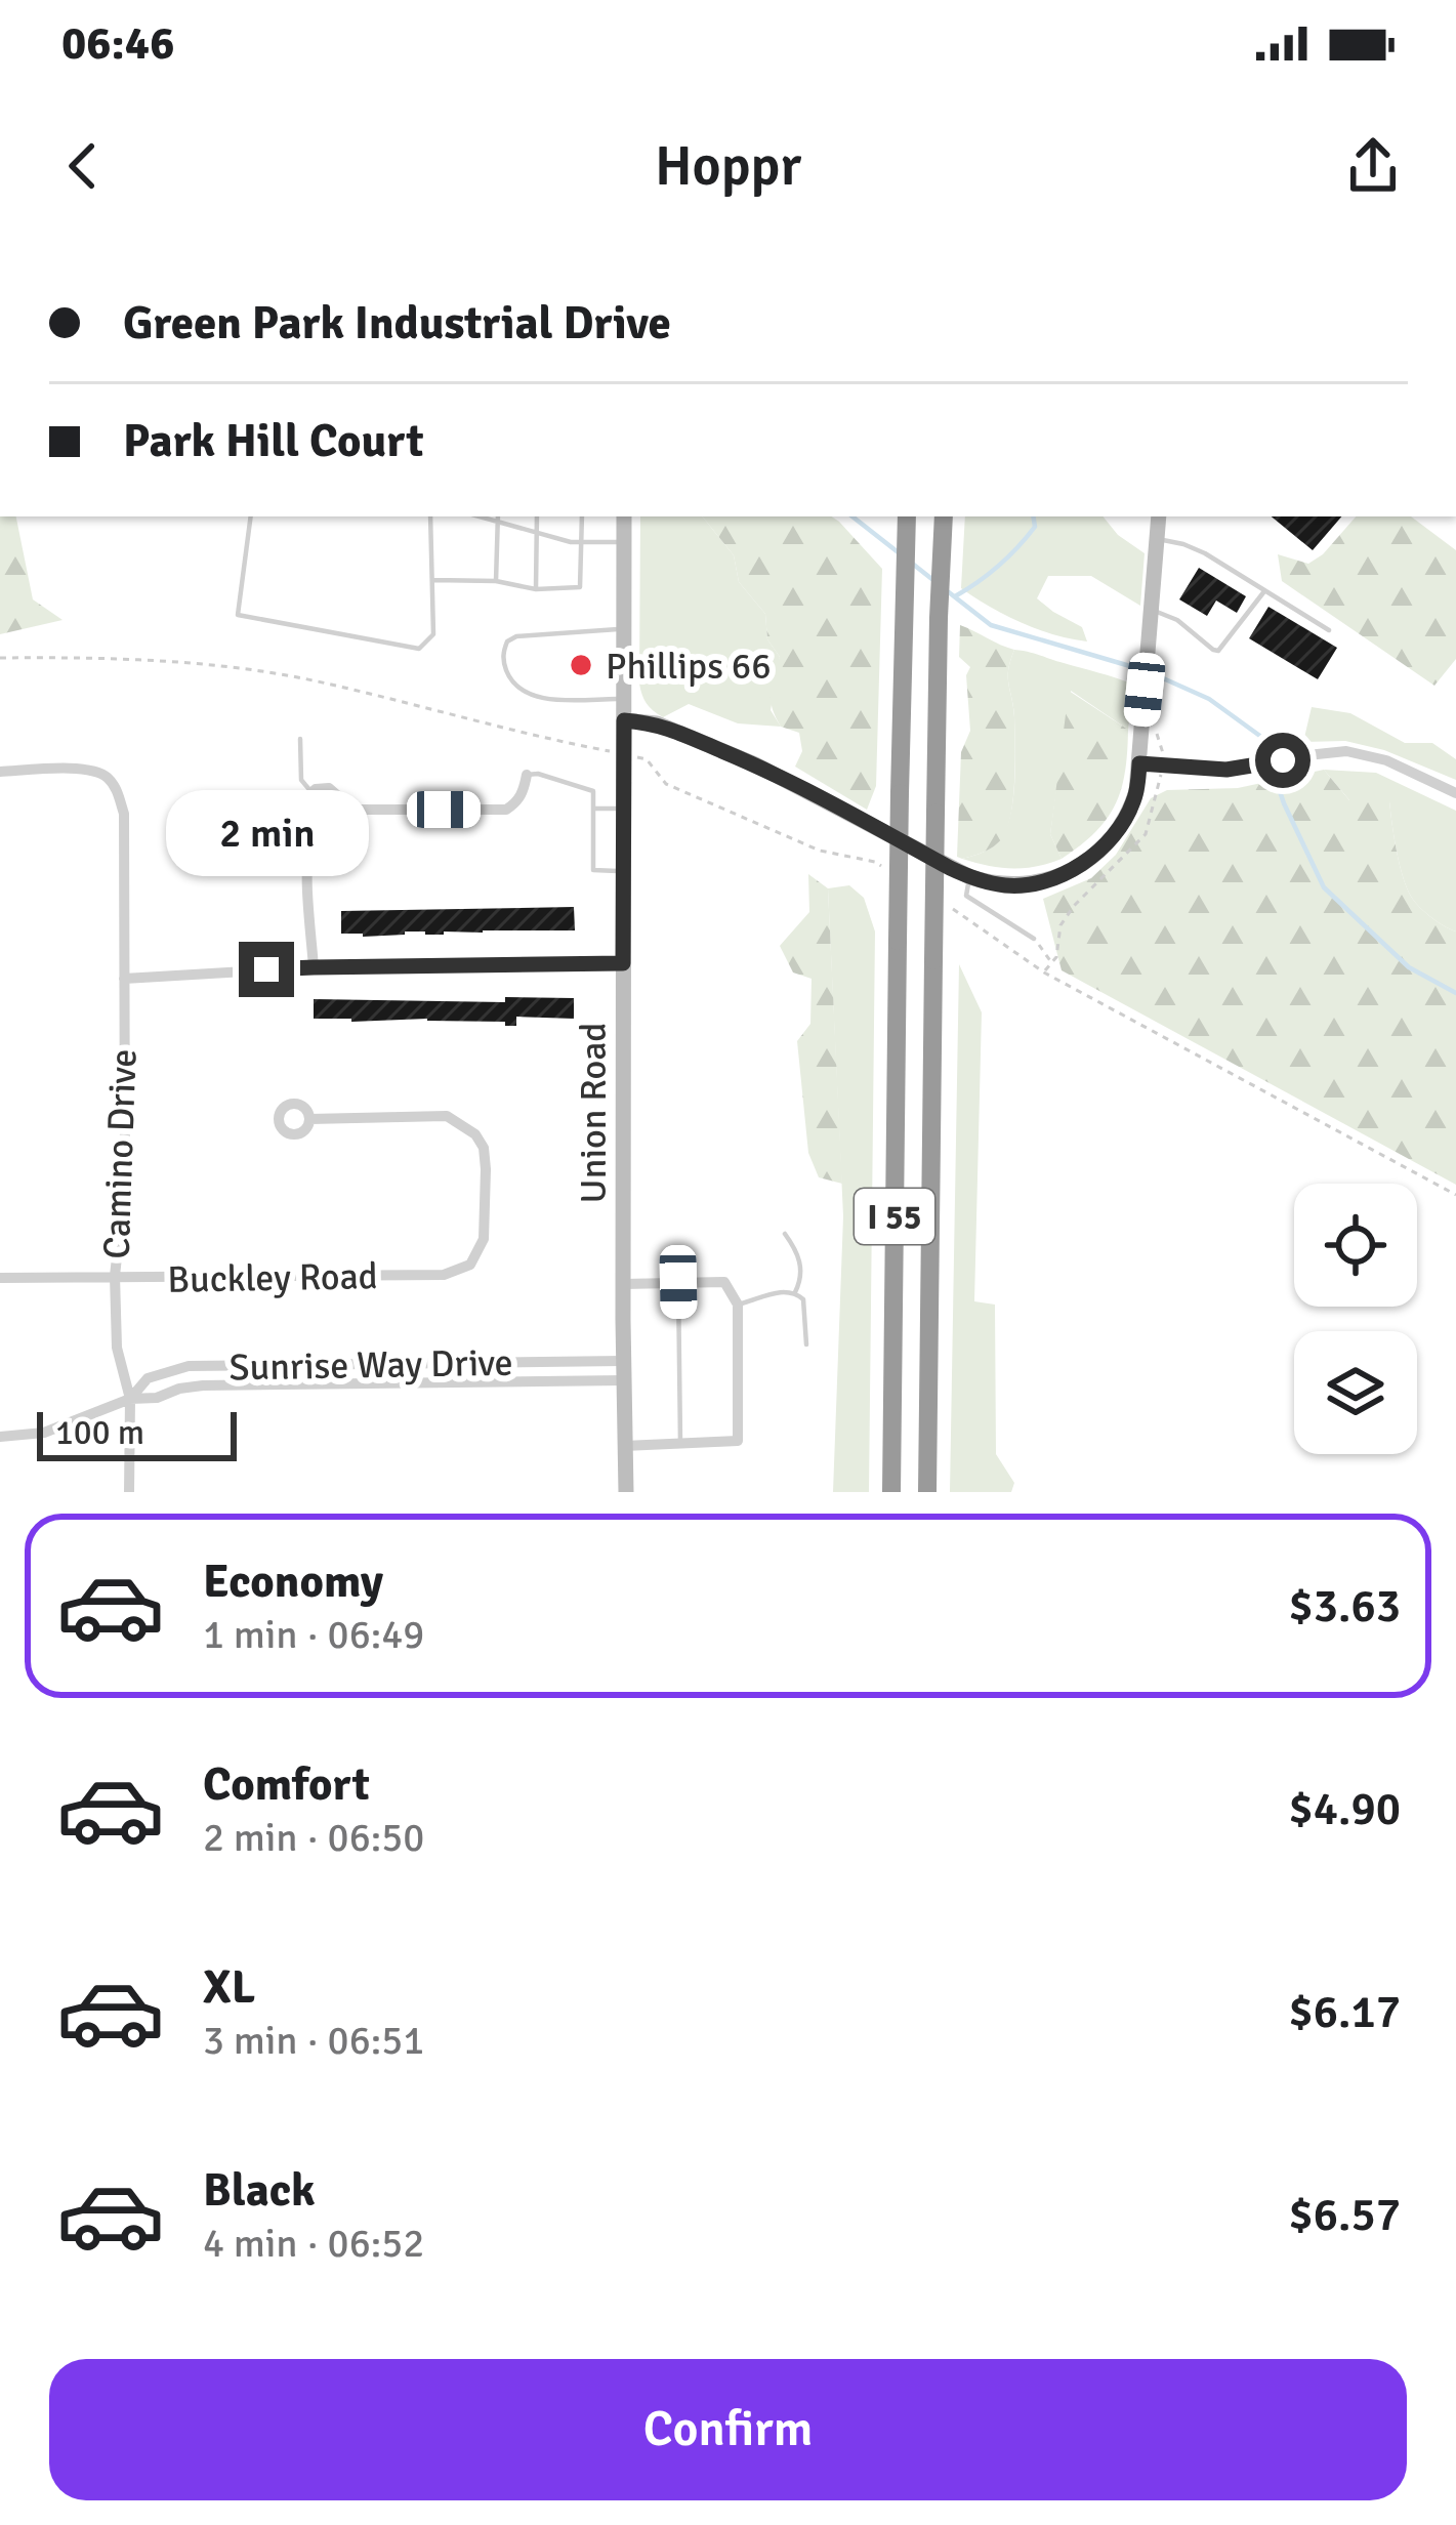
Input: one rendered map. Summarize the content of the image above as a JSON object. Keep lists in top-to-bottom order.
{
  "streets": {
    "highway": ["I 55"],
    "main road": ["Union Road"],
    "street": ["Camino Drive", "Buckley Road", "Sunrise Way Drive"]
  },
  "crossings": [
    ["Union Road", "Sunrise Way Drive"],
    ["Camino Drive", "Buckley Road"],
    ["Camino Drive", "Sunrise Way Drive"]
  ],
  "places": ["Phillips 66"],
  "scale_bar": "100 m",
  "page": {
    "status": "06:46",
    "header": "Hoppr",
    "banner": ["Green Park Industrial Drive", "Park Hill Court"],
    "bubble": "2 min",
    "scale": "100 m",
    "list": [
      {
        "name": "Economy",
        "note": "1 min · 06:49",
        "value": "$3.63"
      },
      {
        "name": "Comfort",
        "note": "2 min · 06:50",
        "value": "$4.90"
      },
      {
        "name": "XL",
        "note": "3 min · 06:51",
        "value": "$6.17"
      },
      {
        "name": "Black",
        "note": "4 min · 06:52",
        "value": "$6.57"
      }
    ],
    "buttons": "Confirm"
  }
}
